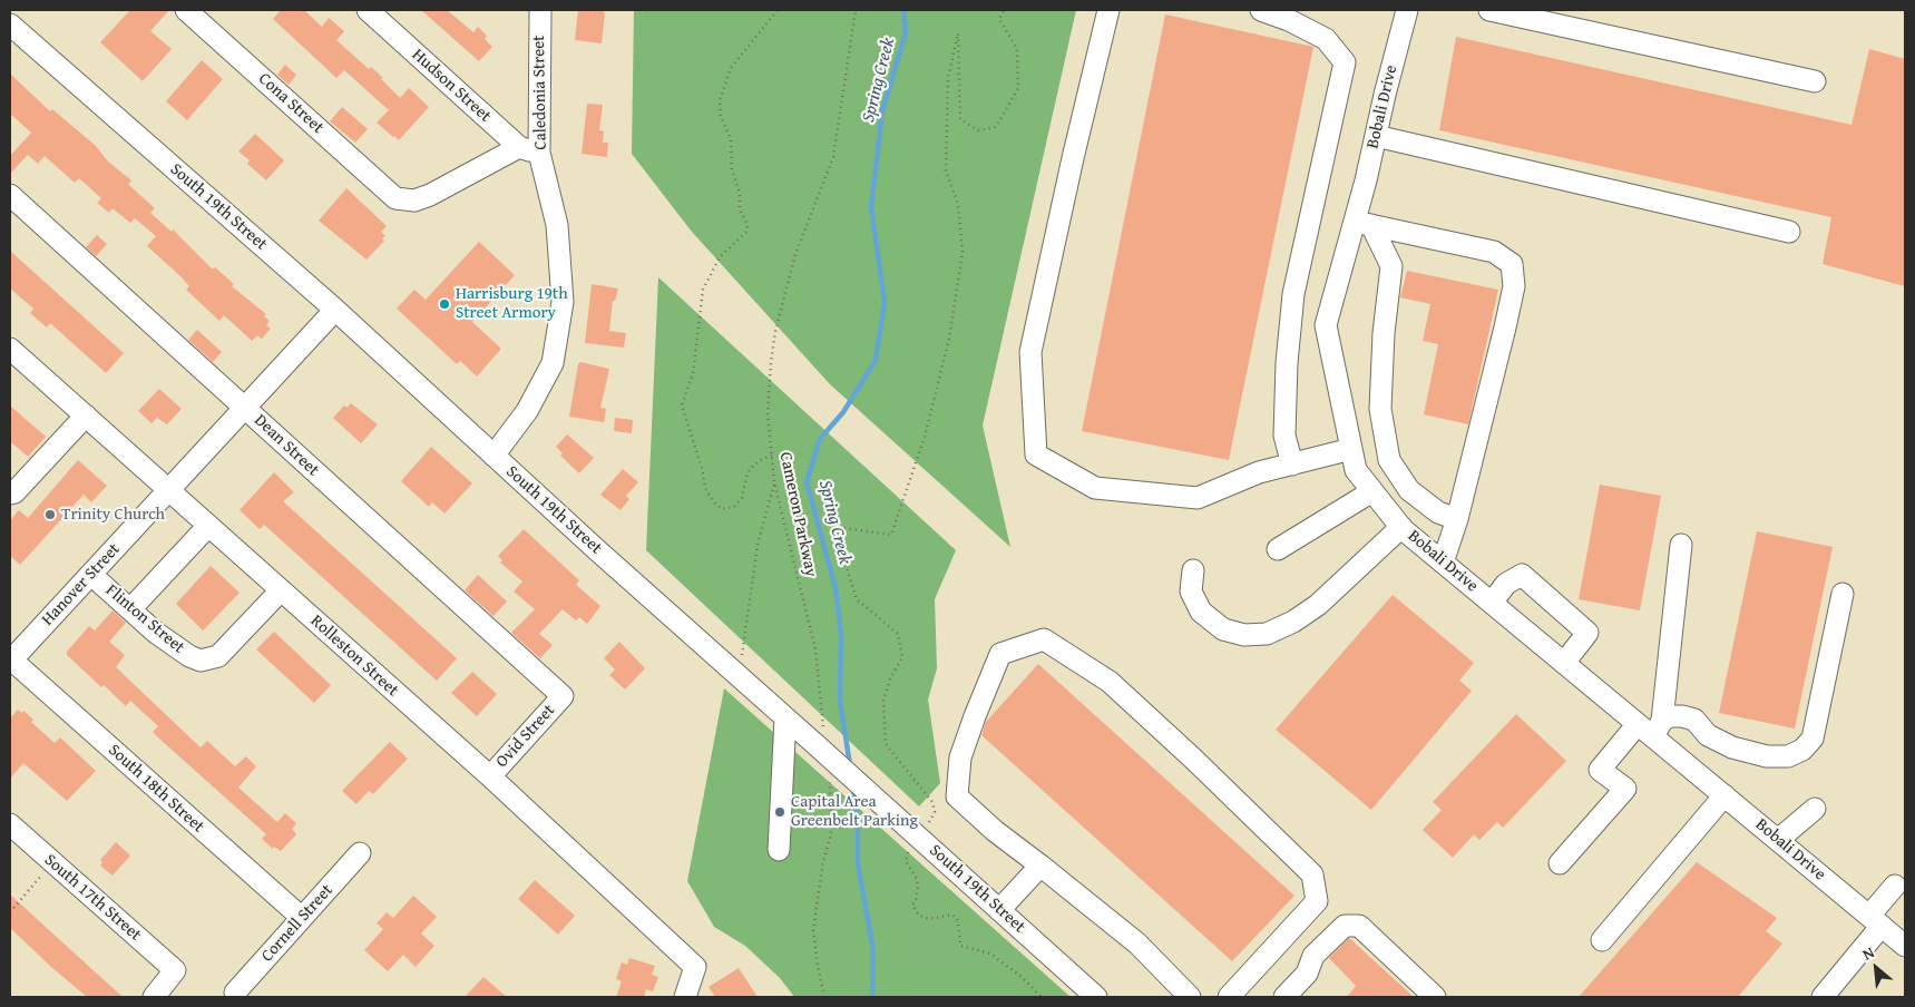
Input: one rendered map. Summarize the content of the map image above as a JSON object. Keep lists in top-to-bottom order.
{
  "streets": {
    "street": [
      "Hudson Street",
      "Caledonia Street",
      "Cona Street",
      "Bobali Drive",
      "South 19th Street",
      "Dean Street",
      "Hanover Street",
      "Flinton Street",
      "Rolleston Street",
      "Ovid Street",
      "South 18th Street",
      "South 17th Street",
      "Cornell Street"
    ],
    "path": ["Cameron Parkway"]
  },
  "crossings": [
    ["Hudson Street", "Caledonia Street"],
    ["Hudson Street", "Cona Street"],
    ["Caledonia Street", "South 19th Street"],
    ["South 19th Street", "Cameron Parkway"],
    ["South 19th Street", "Hanover Street"],
    ["Dean Street", "Hanover Street"],
    ["Dean Street", "Ovid Street"],
    ["Hanover Street", "Flinton Street"],
    ["Hanover Street", "Rolleston Street"],
    ["Hanover Street", "South 18th Street"],
    ["Flinton Street", "Rolleston Street"],
    ["Rolleston Street", "Ovid Street"],
    ["South 18th Street", "Cornell Street"]
  ],
  "water": ["Spring Creek"],
  "places": ["Harrisburg 19th Street Armory", "Trinity Church", "Capital Area Greenbelt Parking"],
  "north": "top left"
}
